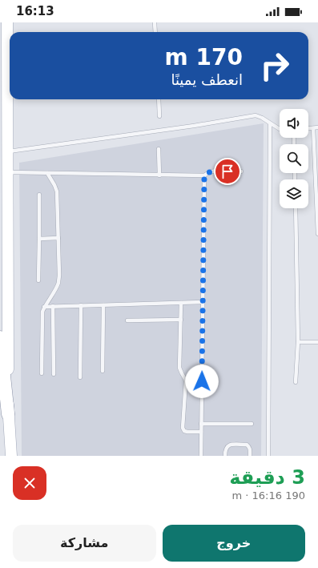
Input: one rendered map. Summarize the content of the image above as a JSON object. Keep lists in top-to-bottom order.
{
  "page": {
    "status": "16:13",
    "turn": ["170 m", "انعطف يمينًا"],
    "heading": ["3 دقيقة", "190 m · 16:16"],
    "buttons": ["خروج", "مشاركة"]
  }
}
